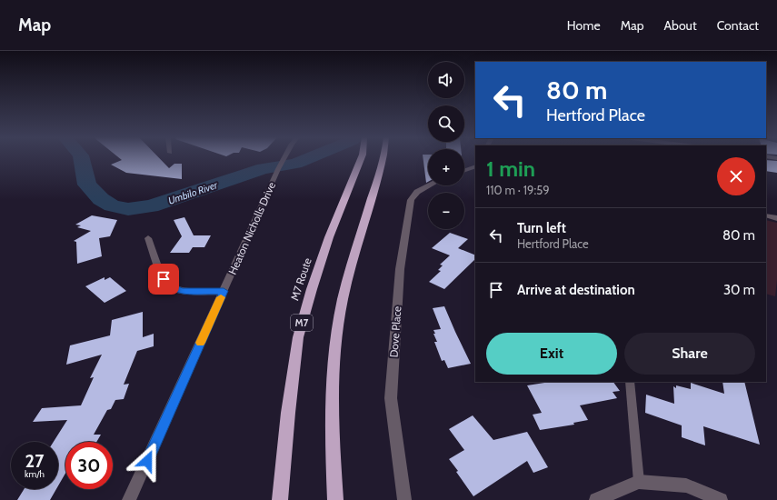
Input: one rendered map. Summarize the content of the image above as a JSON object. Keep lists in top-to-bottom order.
{
  "streets": {
    "highway": ["M7 Route", "M7"],
    "street": ["Heaton Nicholls Drive", "Dove Place"]
  },
  "water": ["Umbilo River"],
  "page": {
    "header": "Map",
    "nav": [
      "Home",
      "Map",
      "About",
      "Contact"
    ],
    "map_buttons": ["+", "−"],
    "turn": ["80 m", "Hertford Place"],
    "heading": ["1 min", "110 m · 19:59"],
    "list": [
      {
        "name": "Turn left",
        "note": "Hertford Place",
        "value": "80 m"
      },
      {
        "name": "Arrive at destination",
        "value": "30 m"
      }
    ],
    "buttons": ["Exit", "Share"],
    "speed": "27 km/h",
    "limit": "30"
  }
}
